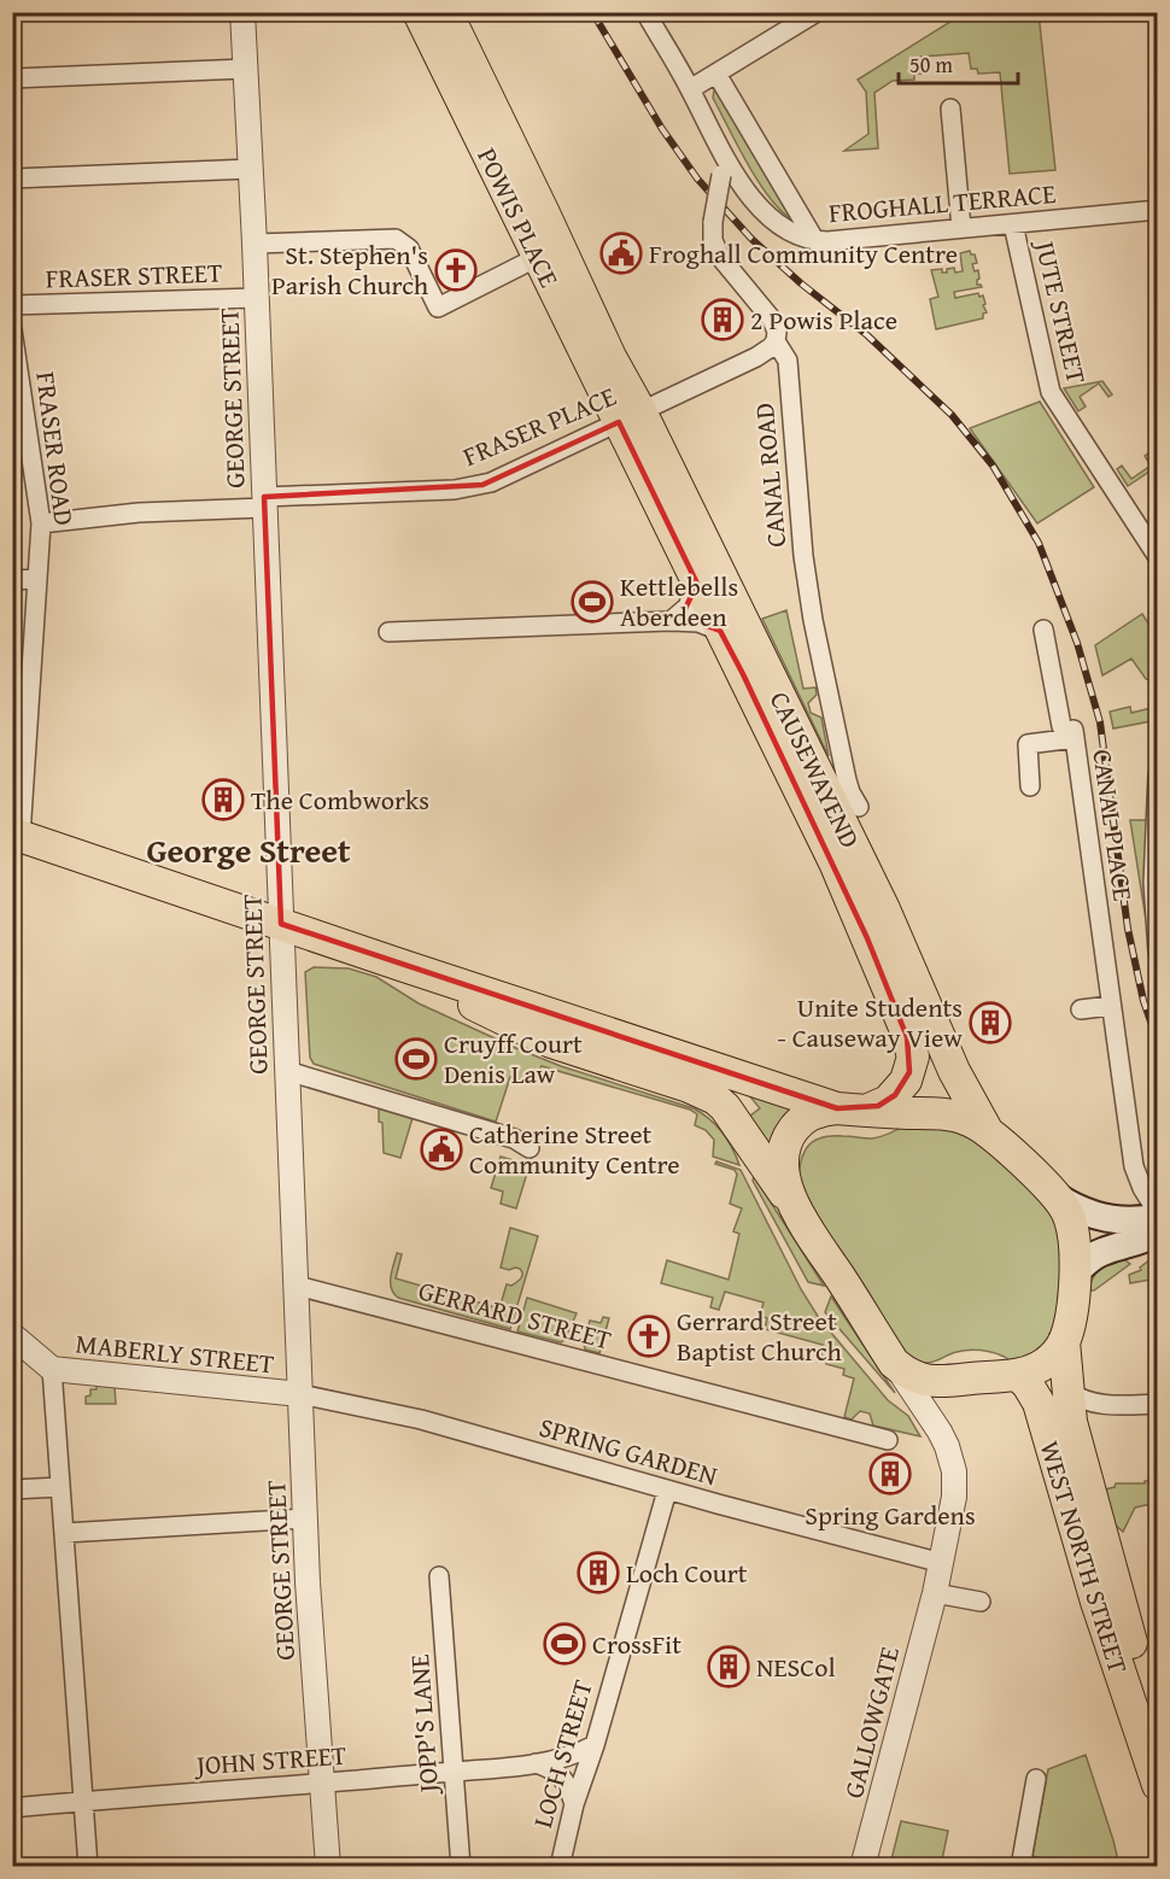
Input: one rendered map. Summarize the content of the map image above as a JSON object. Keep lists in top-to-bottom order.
{
  "streets": {
    "main road": ["POWIS PLACE", "CAUSEWAYEND", "WEST NORTH STREET"],
    "street": [
      "FROGHALL TERRACE",
      "FRASER STREET",
      "JUTE STREET",
      "GEORGE STREET",
      "FRASER PLACE",
      "FRASER ROAD",
      "CANAL ROAD",
      "CANAL PLACE",
      "GERRARD STREET",
      "MABERLY STREET",
      "SPRING GARDEN",
      "GALLOWGATE",
      "JOPP'S LANE",
      "LOCH STREET",
      "JOHN STREET"
    ]
  },
  "crossings": [
    ["FROGHALL TERRACE", "JUTE STREET"],
    ["FROGHALL TERRACE", "CANAL ROAD"],
    ["POWIS PLACE", "FRASER PLACE"],
    ["POWIS PLACE", "CAUSEWAYEND"],
    ["FRASER STREET", "GEORGE STREET"],
    ["GEORGE STREET", "FRASER PLACE"],
    ["GEORGE STREET", "GERRARD STREET"],
    ["GEORGE STREET", "MABERLY STREET"],
    ["GEORGE STREET", "SPRING GARDEN"],
    ["GEORGE STREET", "JOHN STREET"],
    ["FRASER PLACE", "FRASER ROAD"],
    ["FRASER PLACE", "CANAL ROAD"],
    ["FRASER PLACE", "CAUSEWAYEND"],
    ["MABERLY STREET", "SPRING GARDEN"],
    ["SPRING GARDEN", "GALLOWGATE"],
    ["SPRING GARDEN", "LOCH STREET"],
    ["JOPP'S LANE", "JOHN STREET"],
    ["LOCH STREET", "JOHN STREET"]
  ],
  "districts": ["George Street"],
  "places": {
    "public building": ["Froghall Community Centre", "Catherine Street Community Centre"],
    "church": ["St. Stephen's Parish Church", "Gerrard Street Baptist Church"],
    "building": [
      "2 Powis Place",
      "The Combworks",
      "Unite Students - Causeway View",
      "Spring Gardens",
      "Loch Court",
      "NESCol"
    ],
    "sports": ["Kettlebells Aberdeen", "Cruyff Court Denis Law", "CrossFit"]
  },
  "scale_bar": "50 m"
}
